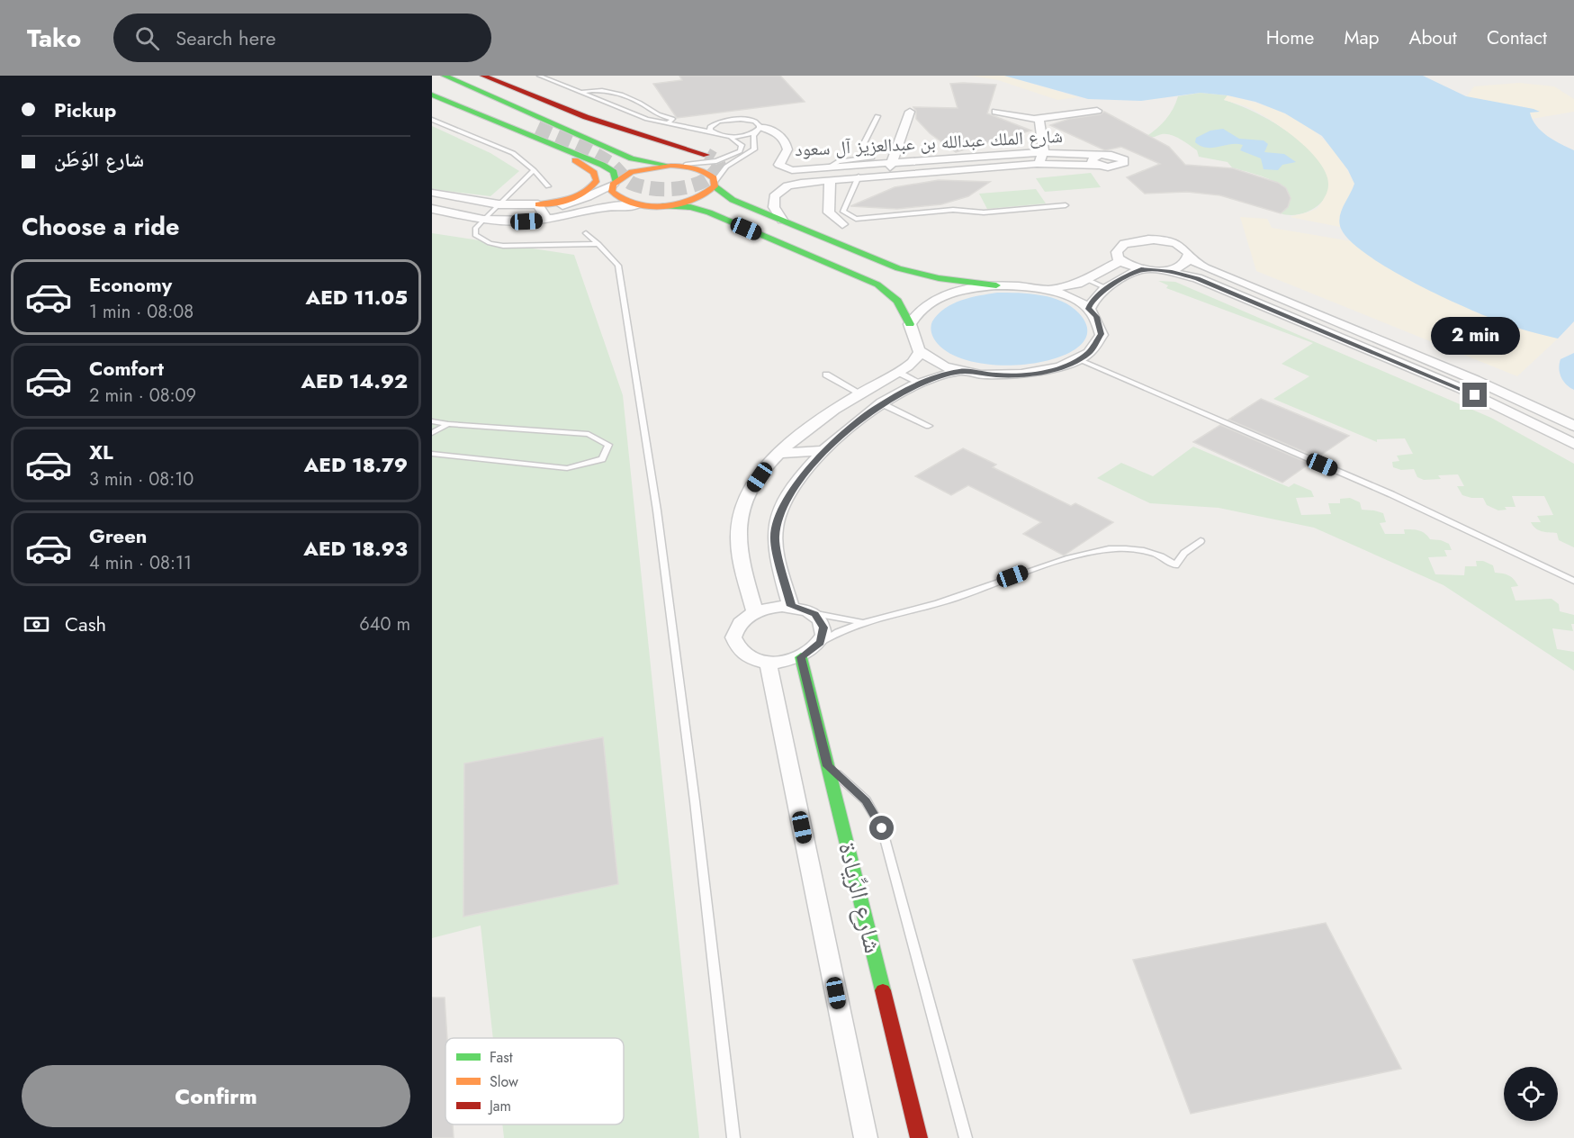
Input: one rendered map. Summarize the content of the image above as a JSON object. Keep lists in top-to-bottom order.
{
  "streets": {
    "street": ["شارع الملك عبدالله بن عبدالعزيز آل سعود", "شارع الرِّيادة"]
  },
  "legend": ["Fast", "Slow", "Jam"],
  "page": {
    "header": "Tako",
    "search": "Search here",
    "nav": [
      "Home",
      "Map",
      "About",
      "Contact"
    ],
    "banner": ["Pickup", "شارع الوَطَن"],
    "heading": "Choose a ride",
    "list": [
      {
        "name": "Economy",
        "note": "1 min · 08:08",
        "value": "AED 11.05"
      },
      {
        "name": "Comfort",
        "note": "2 min · 08:09",
        "value": "AED 14.92"
      },
      {
        "name": "XL",
        "note": "3 min · 08:10",
        "value": "AED 18.79"
      },
      {
        "name": "Green",
        "note": "4 min · 08:11",
        "value": "AED 18.93"
      }
    ],
    "bubble": "2 min",
    "pay": ["Cash", "640 m"],
    "buttons": "Confirm"
  }
}
